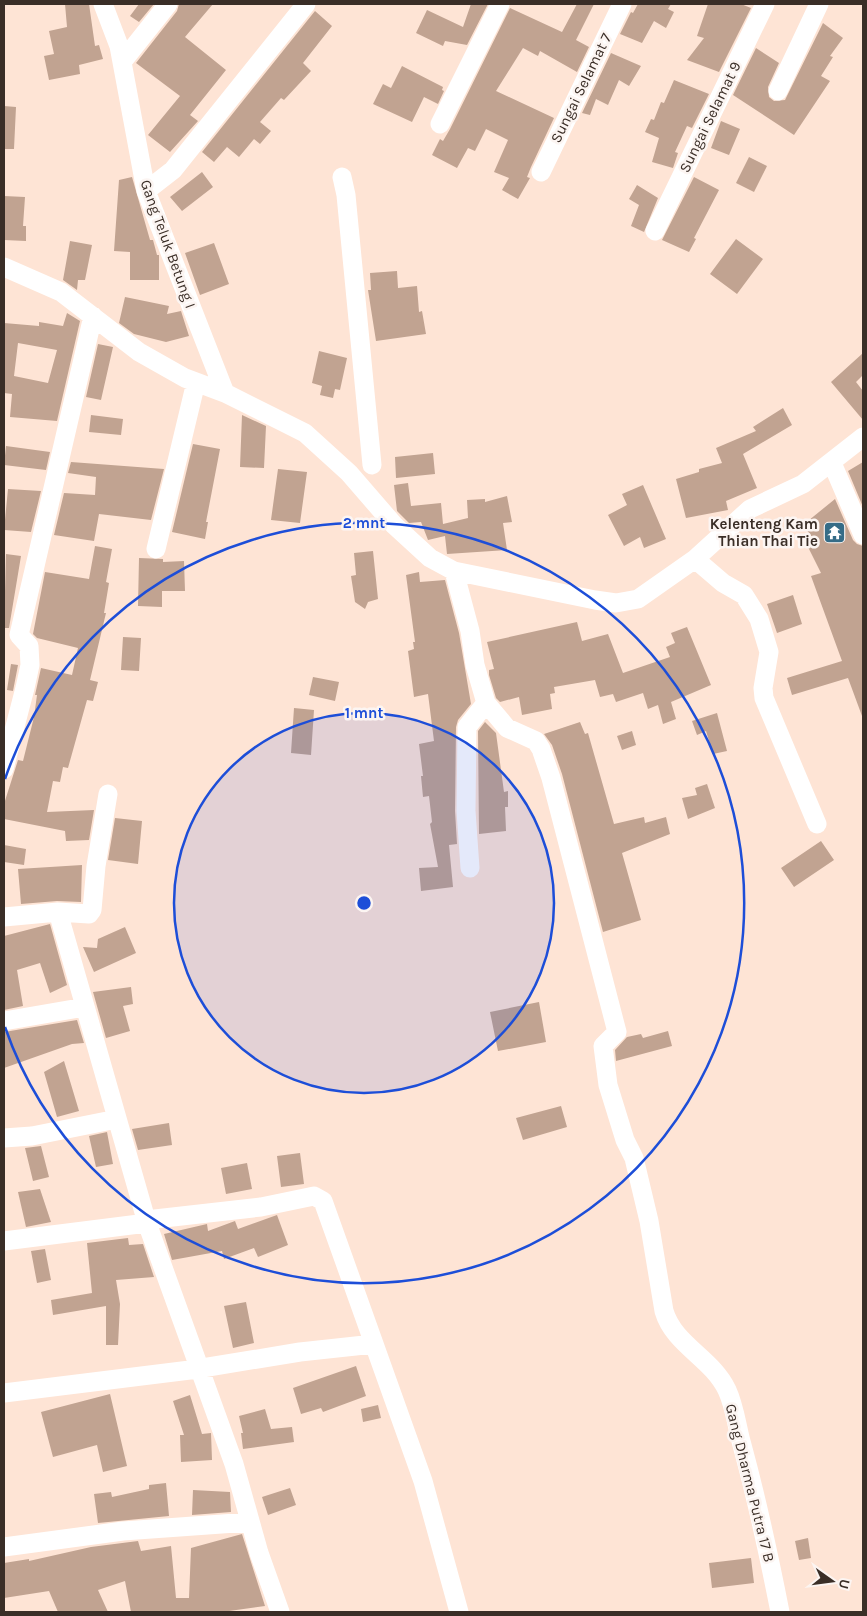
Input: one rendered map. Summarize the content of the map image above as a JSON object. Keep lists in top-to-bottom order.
{
  "streets": {
    "street": [
      "Sungai Selamat 7",
      "Sungai Selamat 9",
      "Gang Teluk Betung I",
      "Gang Dharma Putra 17 B"
    ]
  },
  "places": {
    "temple": ["Kelenteng Kam Thian Thai Tie"]
  },
  "north": "right",
  "rings": ["2 mnt", "1 mnt"]
}
